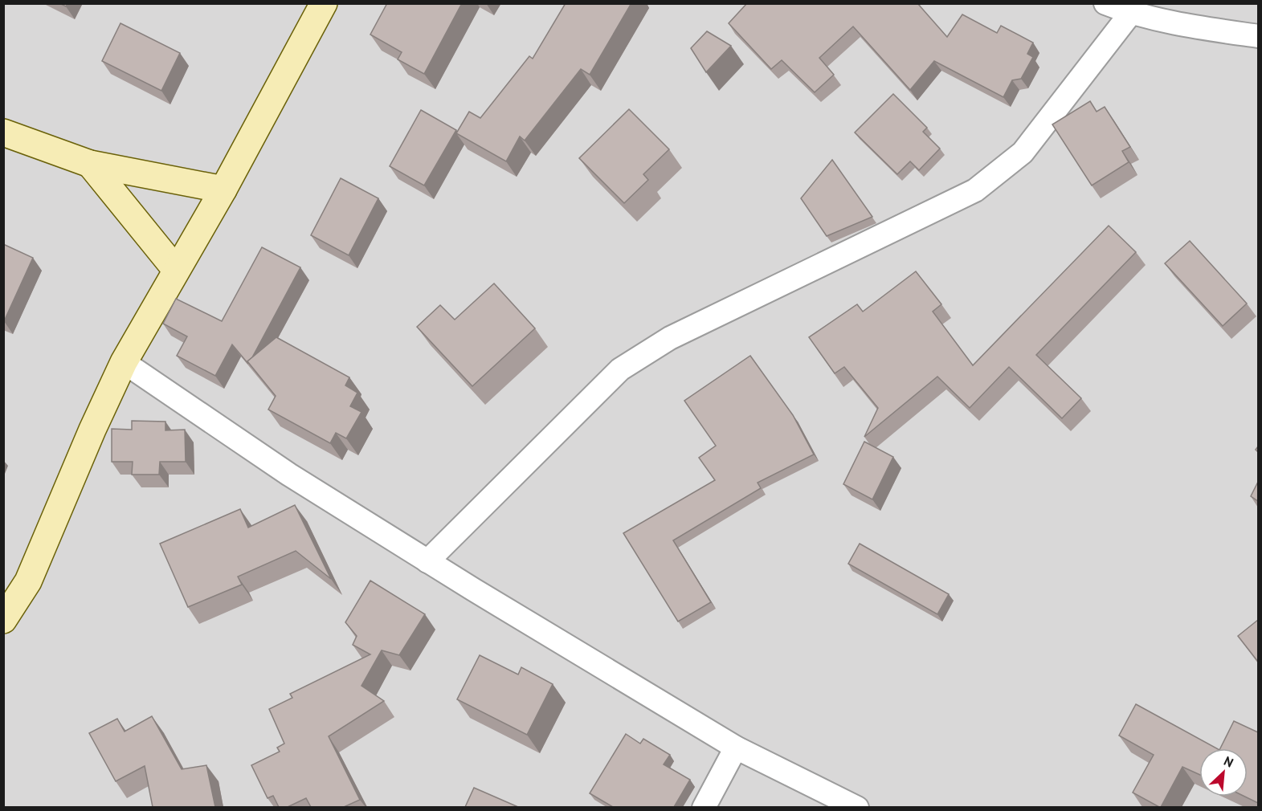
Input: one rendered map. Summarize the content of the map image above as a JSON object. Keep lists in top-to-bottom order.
{
  "north": "top right"
}
